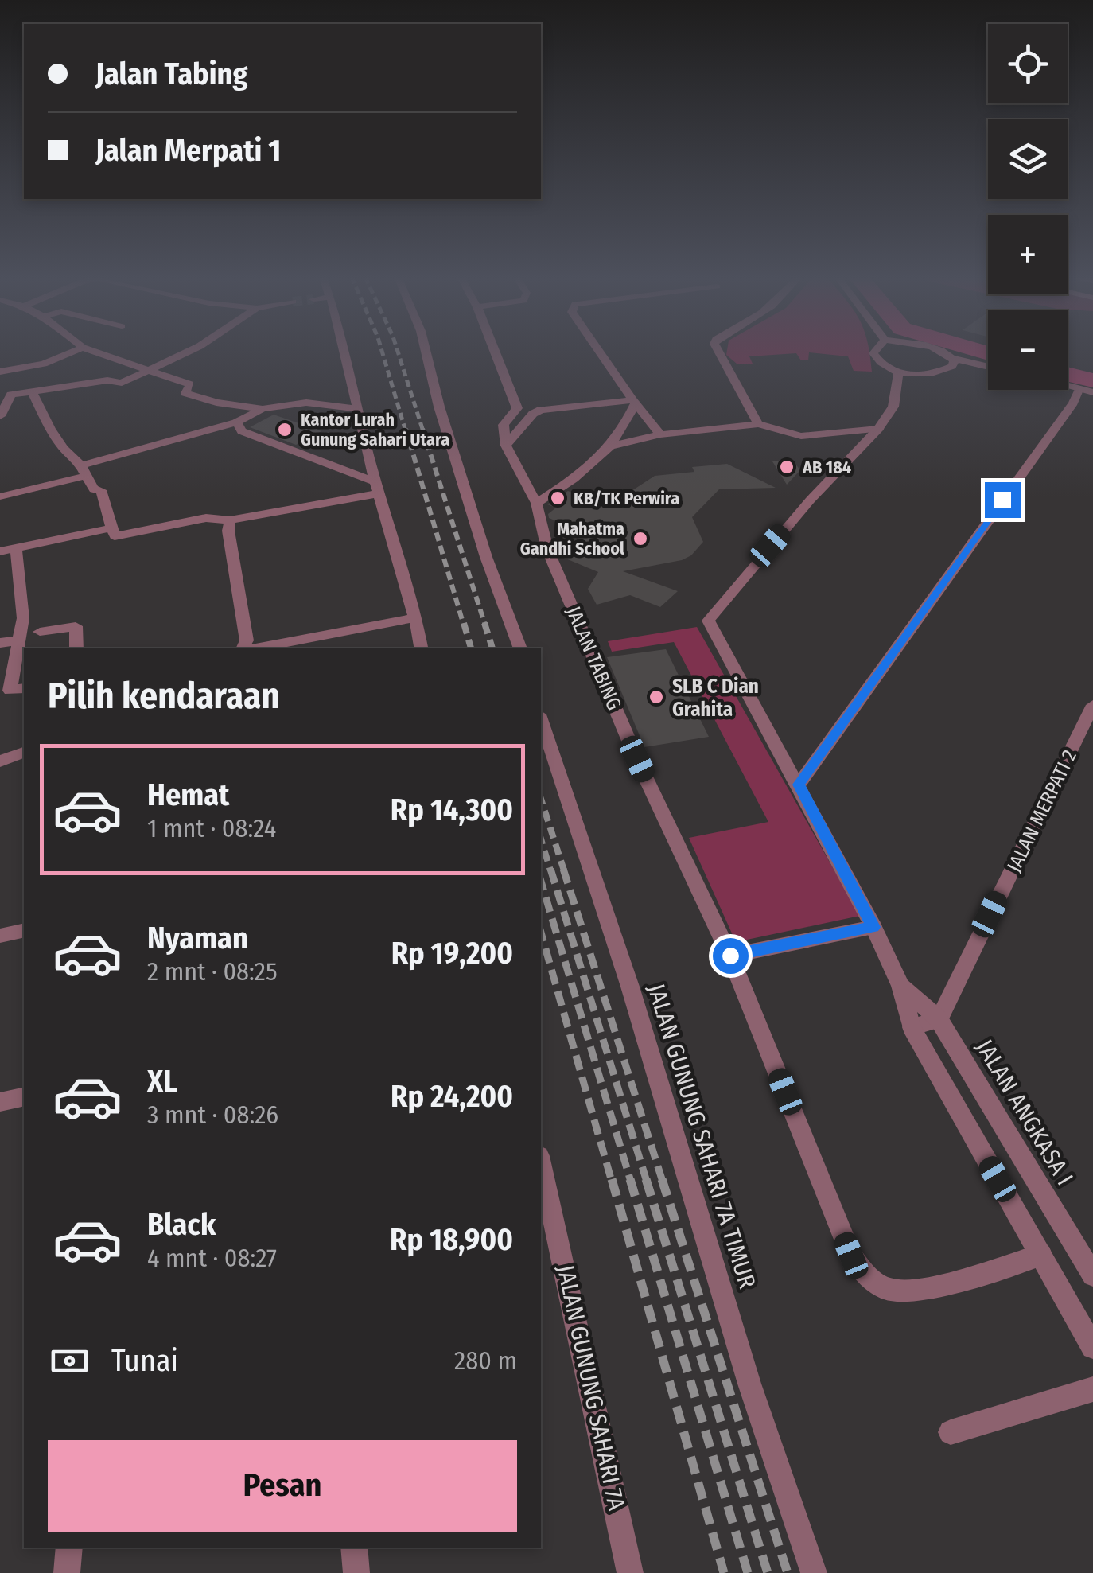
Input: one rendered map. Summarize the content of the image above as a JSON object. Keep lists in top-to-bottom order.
{
  "streets": {
    "street": [
      "JALAN TABING",
      "JALAN MERPATI 2",
      "JALAN ANGKASA I",
      "JALAN GUNUNG SAHARI 7A TIMUR",
      "JALAN GUNUNG SAHARI 7A"
    ]
  },
  "crossings": [
    ["JALAN TABING", "JALAN ANGKASA I"],
    ["JALAN MERPATI 2", "JALAN ANGKASA I"]
  ],
  "places": [
    "Kantor Lurah Gunung Sahari Utara",
    "AB 184",
    "KB/TK Perwira",
    "Mahatma Gandhi School",
    "SLB C Dian Grahita"
  ],
  "page": {
    "map_buttons": ["+", "−"],
    "banner": ["Jalan Tabing", "Jalan Merpati 1"],
    "heading": "Pilih kendaraan",
    "list": [
      {
        "name": "Hemat",
        "note": "1 mnt · 08:24",
        "value": "Rp 14,300"
      },
      {
        "name": "Nyaman",
        "note": "2 mnt · 08:25",
        "value": "Rp 19,200"
      },
      {
        "name": "XL",
        "note": "3 mnt · 08:26",
        "value": "Rp 24,200"
      },
      {
        "name": "Black",
        "note": "4 mnt · 08:27",
        "value": "Rp 18,900"
      }
    ],
    "pay": ["Tunai", "280 m"],
    "buttons": "Pesan"
  }
}
